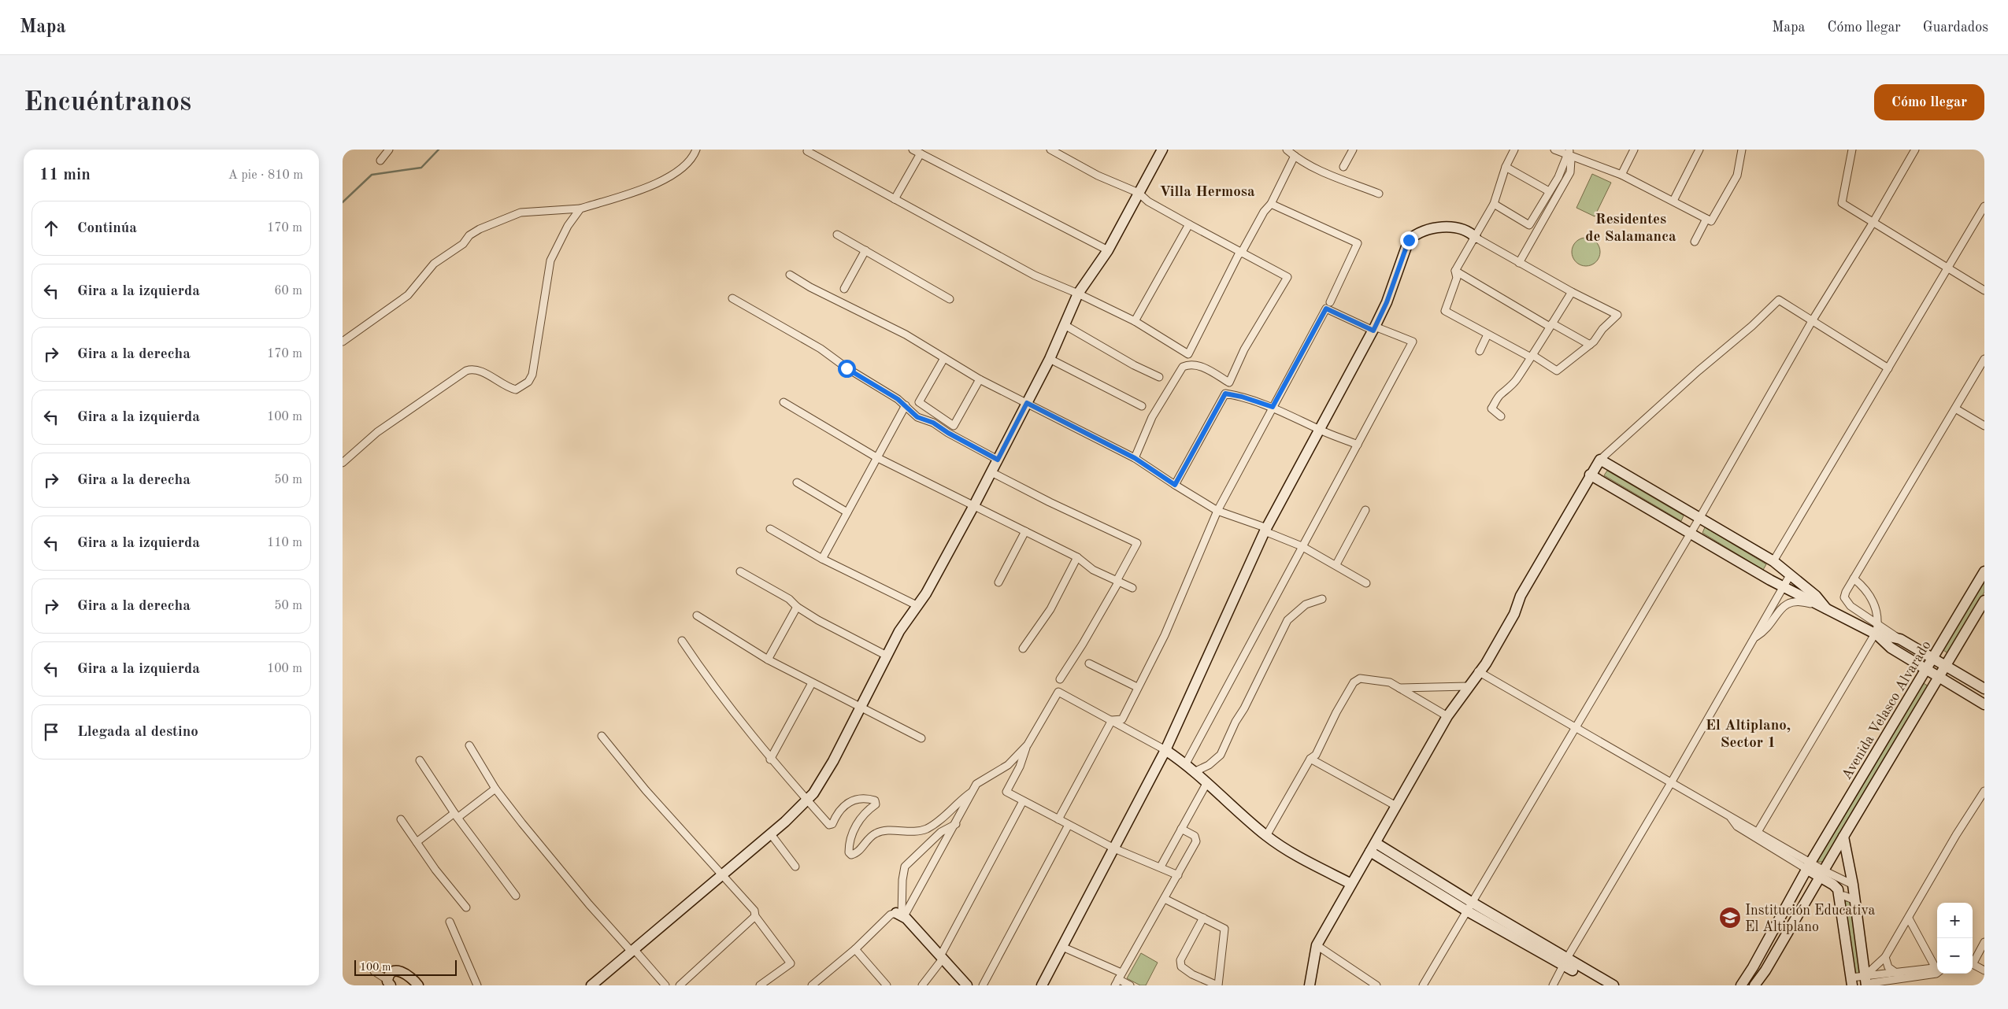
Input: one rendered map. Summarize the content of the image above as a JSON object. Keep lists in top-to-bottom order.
{
  "streets": {
    "street": ["Avenida Velasco Alvarado"]
  },
  "districts": ["Villa Hermosa", "Residentes de Salamanca", "El Altiplano, Sector 1"],
  "places": {
    "school or university": ["Institución Educativa El Altiplano"]
  },
  "scale_bar": "100 m",
  "page": {
    "header": "Mapa",
    "nav": ["Mapa", "Cómo llegar", "Guardados"],
    "buttons": "Cómo llegar",
    "title": "Encuéntranos",
    "heading": ["11 min", "A pie · 810 m"],
    "list": [
      ["Continúa", "170 m"],
      ["Gira a la izquierda", "60 m"],
      ["Gira a la derecha", "170 m"],
      ["Gira a la izquierda", "100 m"],
      ["Gira a la derecha", "50 m"],
      ["Gira a la izquierda", "110 m"],
      ["Gira a la derecha", "50 m"],
      ["Gira a la izquierda", "100 m"],
      "Llegada al destino"
    ],
    "map_buttons": ["+", "−"],
    "scale": "100 m"
  }
}
